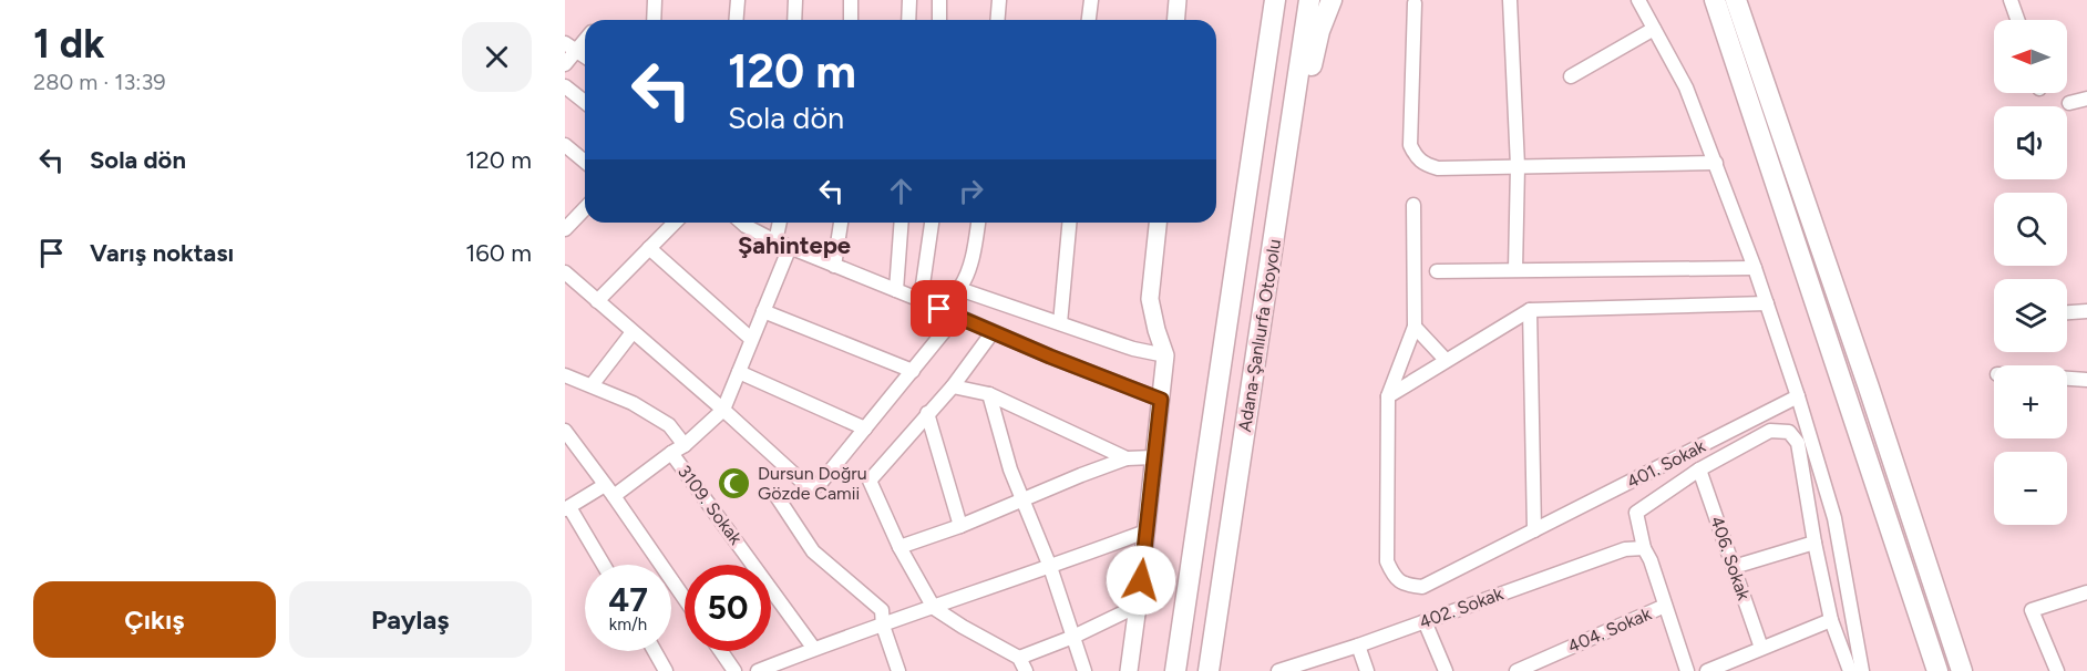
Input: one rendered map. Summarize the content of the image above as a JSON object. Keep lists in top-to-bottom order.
{
  "streets": {
    "highway": ["Adana-Şanlıurfa Otoyolu"],
    "street": [
      "401. Sokak",
      "3109. Sokak",
      "406. Sokak",
      "402. Sokak",
      "404. Sokak"
    ]
  },
  "districts": ["Şahintepe"],
  "places": {
    "mosque": ["Dursun Doğru Gözde Camii"]
  },
  "north": "left",
  "page": {
    "heading": ["1 dk", "280 m · 13:39"],
    "map_buttons": ["+", "−"],
    "turn": ["120 m", "Sola dön"],
    "list": [
      {
        "name": "Sola dön",
        "value": "120 m"
      },
      {
        "name": "Varış noktası",
        "value": "160 m"
      }
    ],
    "speed": "47 km/h",
    "limit": "50",
    "buttons": ["Çıkış", "Paylaş"]
  }
}
